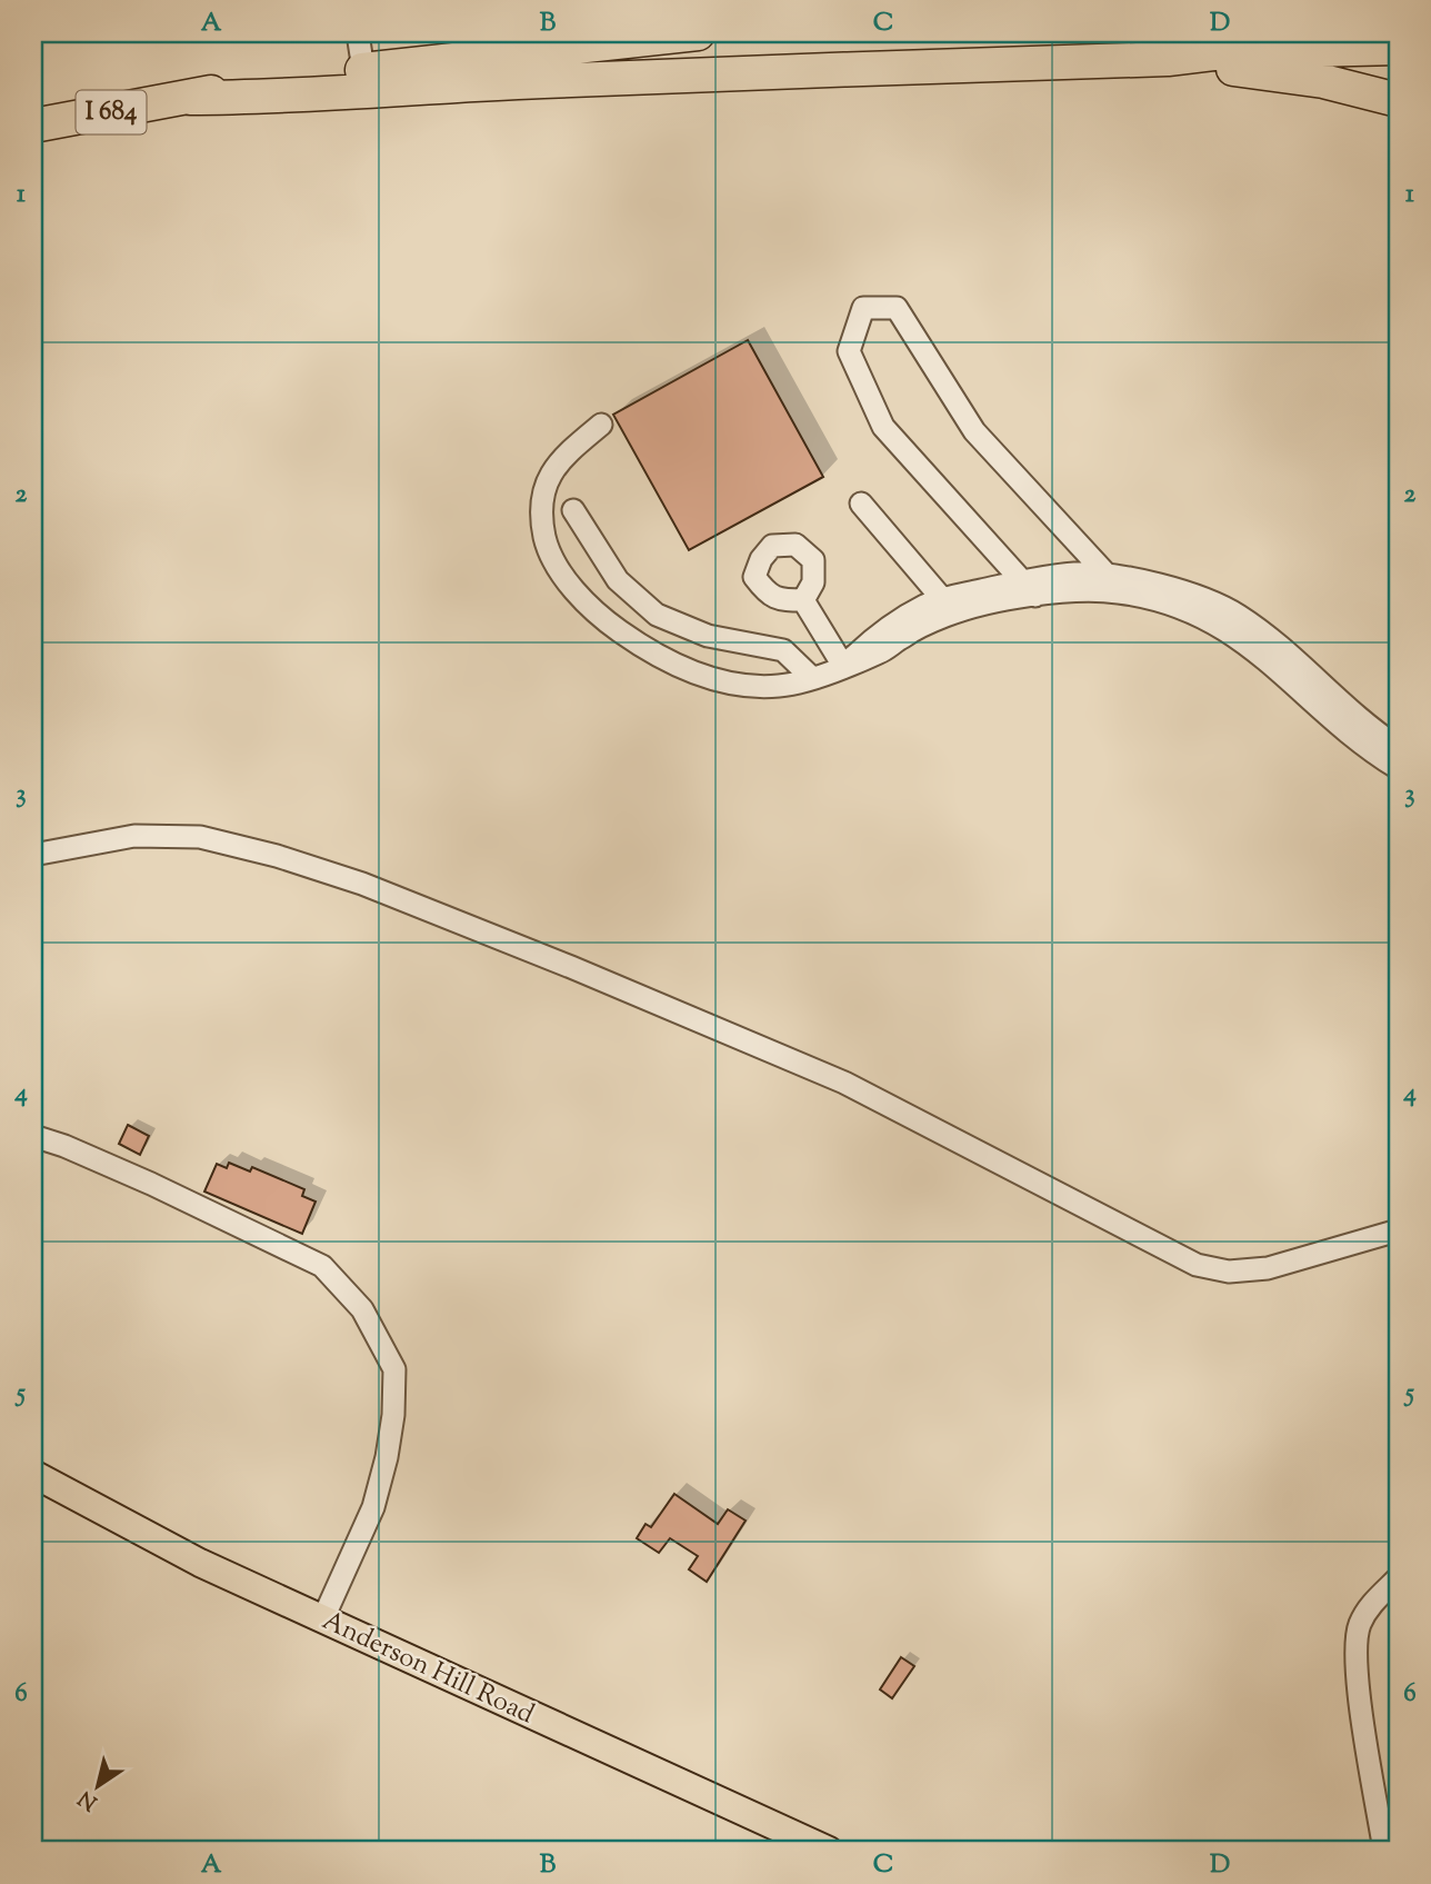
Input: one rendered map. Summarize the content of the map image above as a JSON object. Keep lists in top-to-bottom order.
{
  "streets": {
    "highway": ["I 684"],
    "main road": ["Anderson Hill Road"]
  },
  "north": "bottom left",
  "grid": {
    "columns": [
      "A",
      "B",
      "C",
      "D"
    ],
    "rows": [
      "1",
      "2",
      "3",
      "4",
      "5",
      "6"
    ]
  }
}
